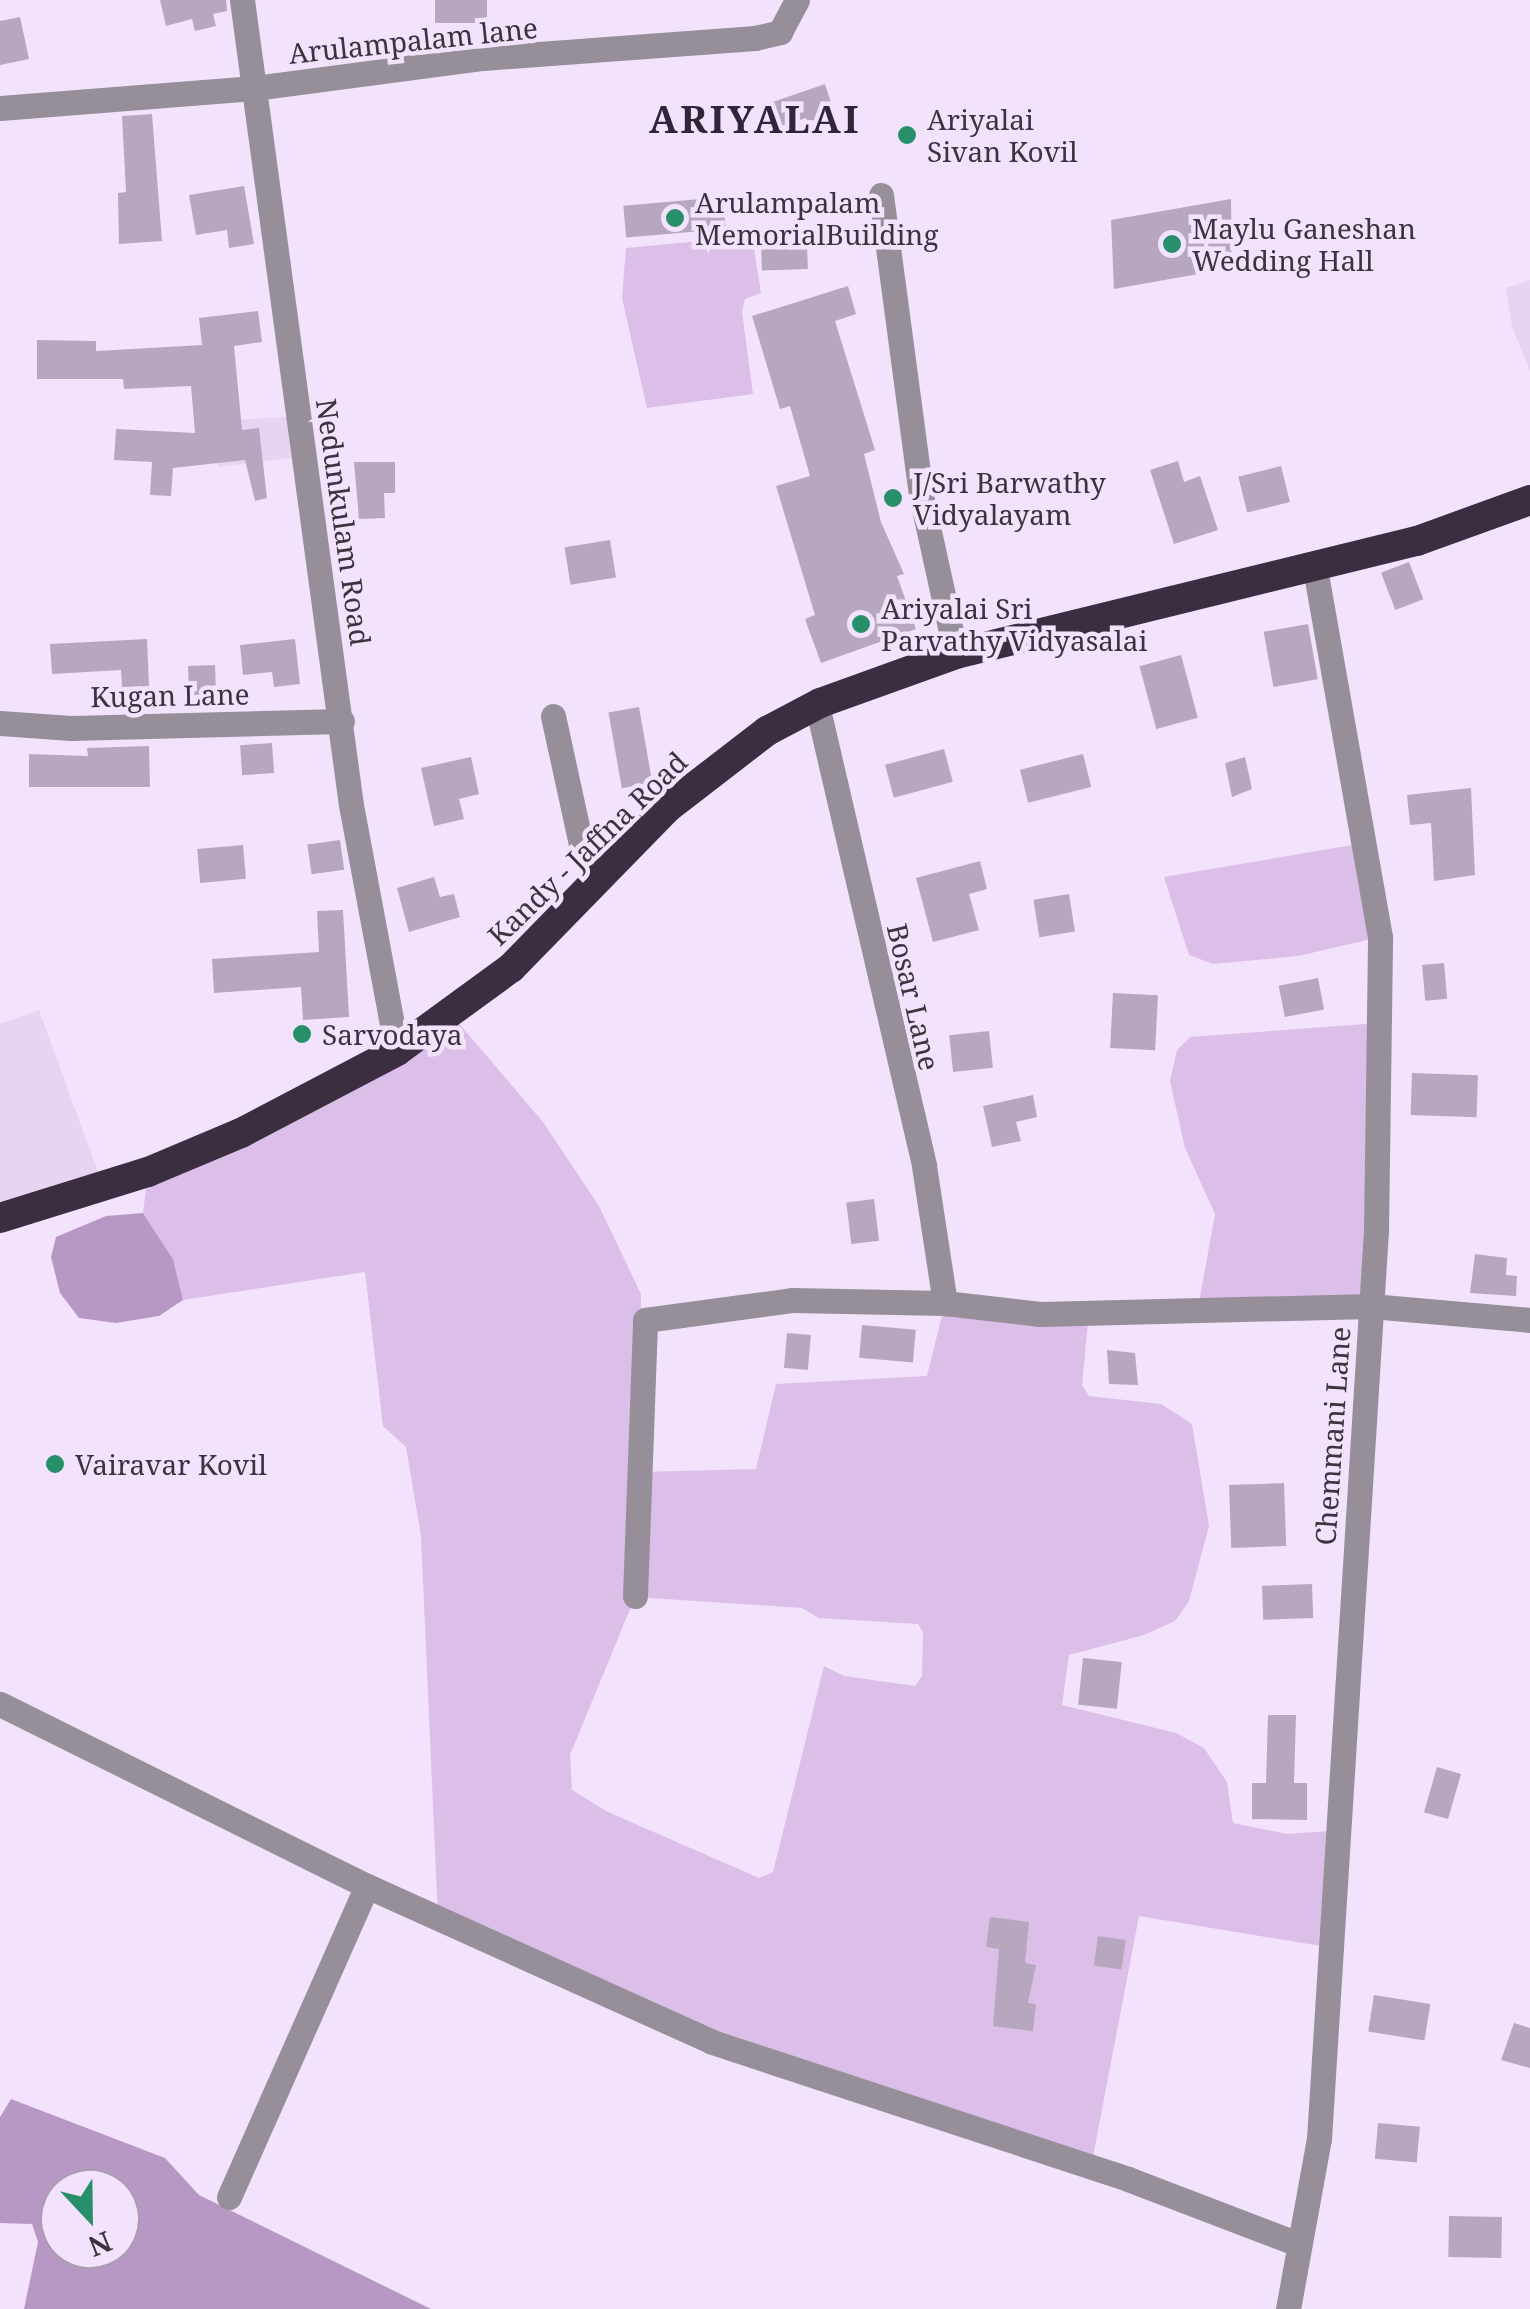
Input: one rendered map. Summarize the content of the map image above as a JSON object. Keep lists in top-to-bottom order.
{
  "streets": {
    "highway": ["Kandy - Jaffna Road"],
    "street": [
      "Arulampalam lane",
      "Nedunkulam Road",
      "Kugan Lane",
      "Bosar Lane",
      "Chemmani Lane"
    ]
  },
  "crossings": [
    ["Arulampalam lane", "Nedunkulam Road"],
    ["Nedunkulam Road", "Kugan Lane"],
    ["Nedunkulam Road", "Kandy - Jaffna Road"],
    ["Kandy - Jaffna Road", "Bosar Lane"],
    ["Kandy - Jaffna Road", "Chemmani Lane"]
  ],
  "districts": ["ARIYALAI"],
  "places": [
    "Ariyalai Sivan Kovil",
    "Arulampalam MemorialBuilding",
    "Maylu Ganeshan Wedding Hall",
    "J/Sri Barwathy Vidyalayam",
    "Ariyalai Sri Parvathy Vidyasalai",
    "Sarvodaya",
    "Vairavar Kovil"
  ],
  "north": "bottom"
}
